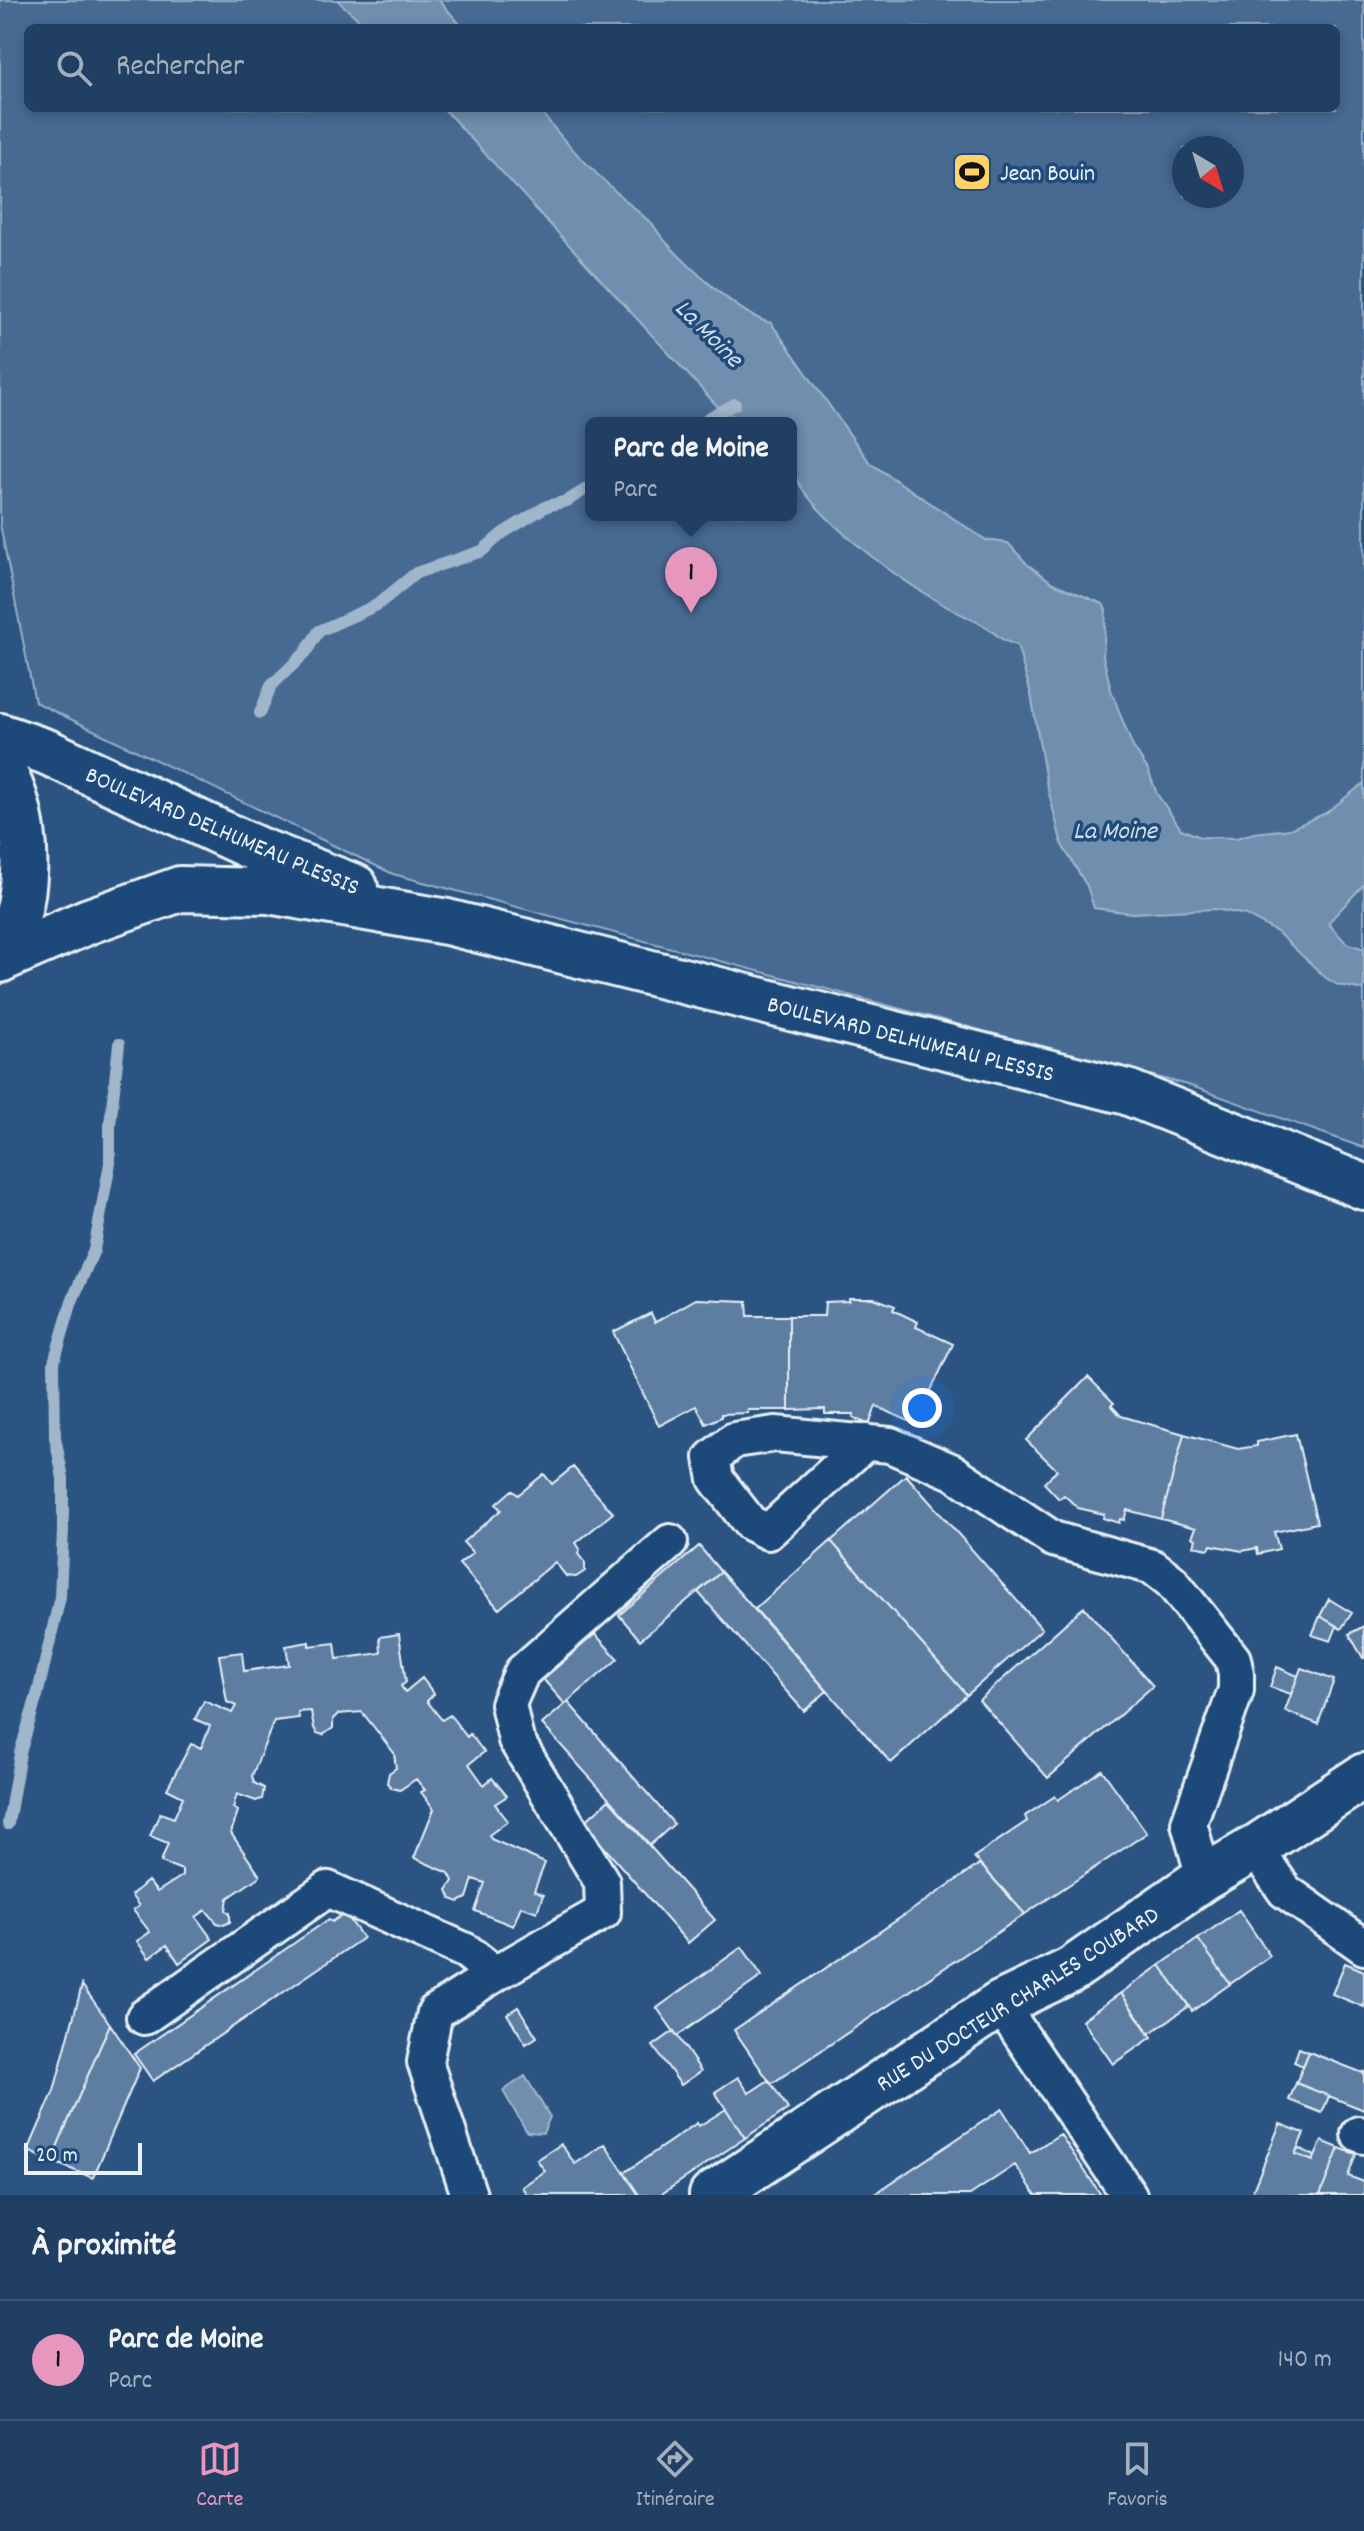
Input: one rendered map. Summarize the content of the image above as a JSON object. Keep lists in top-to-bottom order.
{
  "streets": {
    "main road": ["BOULEVARD DELHUMEAU PLESSIS", "RUE DU DOCTEUR CHARLES COUBARD"]
  },
  "water": ["La Moine"],
  "places": {
    "sports": ["Jean Bouin"]
  },
  "scale_bar": "20 m",
  "north": "bottom right",
  "page": {
    "search": "Rechercher",
    "popup": ["Parc de Moine", "Parc"],
    "pins": "1",
    "scale": "20 m",
    "heading": "À proximité",
    "list": [
      {
        "mark": "1",
        "name": "Parc de Moine",
        "note": "Parc",
        "value": "140 m"
      }
    ],
    "nav": ["Carte", "Itinéraire", "Favoris"]
  }
}
